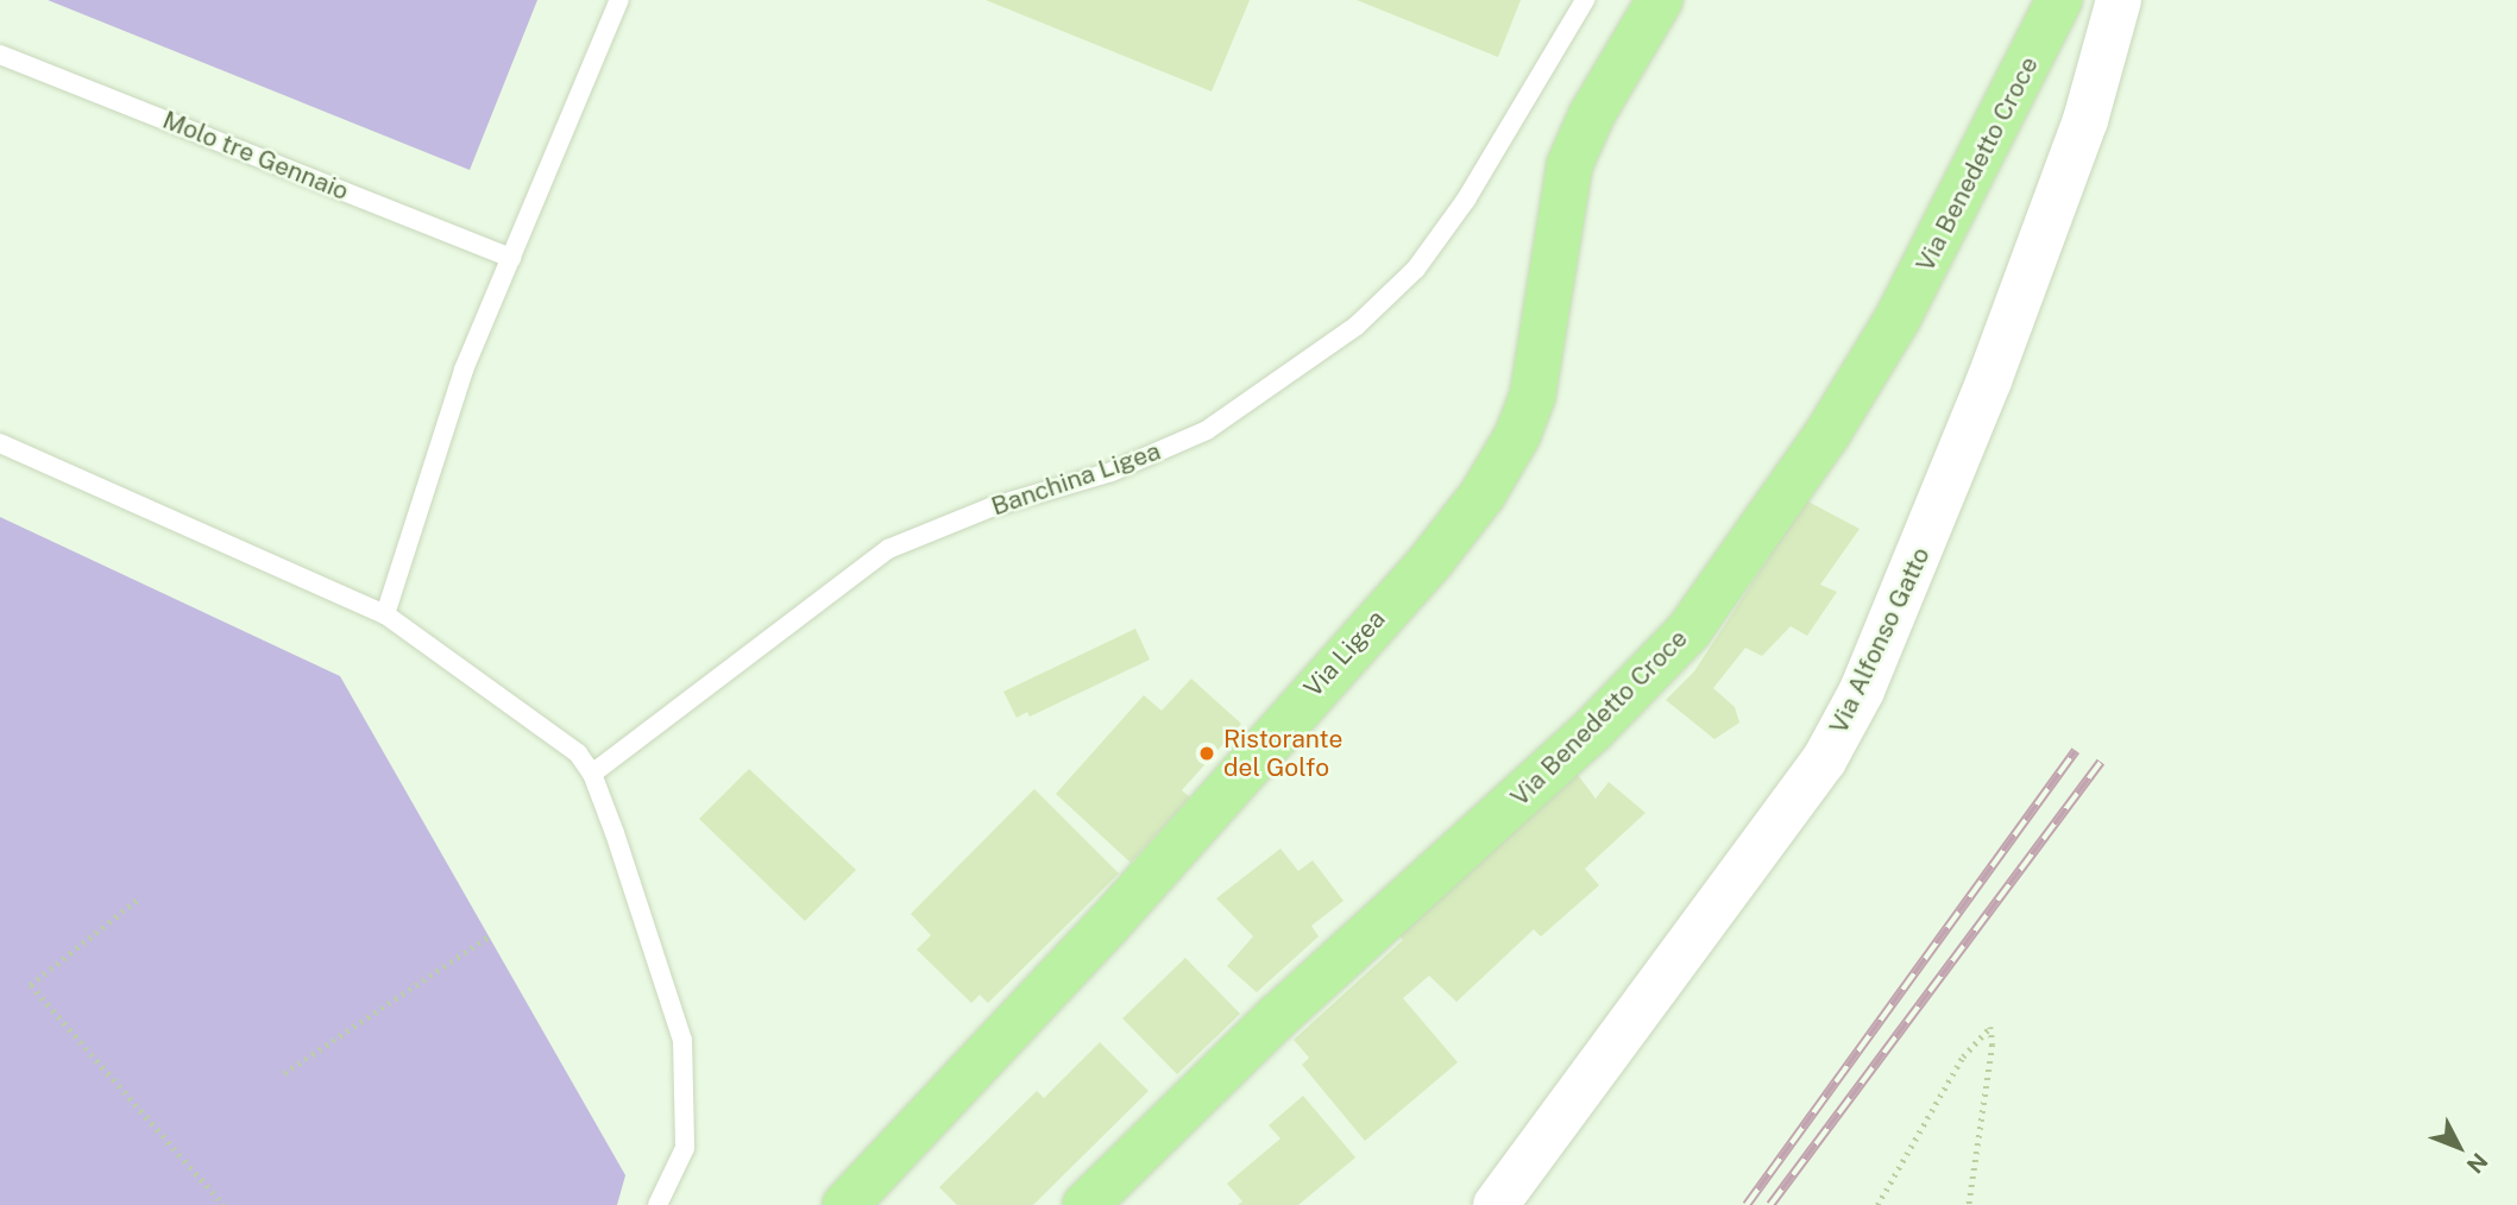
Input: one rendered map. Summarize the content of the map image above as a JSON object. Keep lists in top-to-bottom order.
{
  "streets": {
    "main road": ["Via Benedetto Croce", "Via Alfonso Gatto", "Via Ligea"],
    "lane": ["Molo tre Gennaio", "Banchina Ligea"]
  },
  "places": ["Ristorante del Golfo"],
  "north": "bottom right"
}
